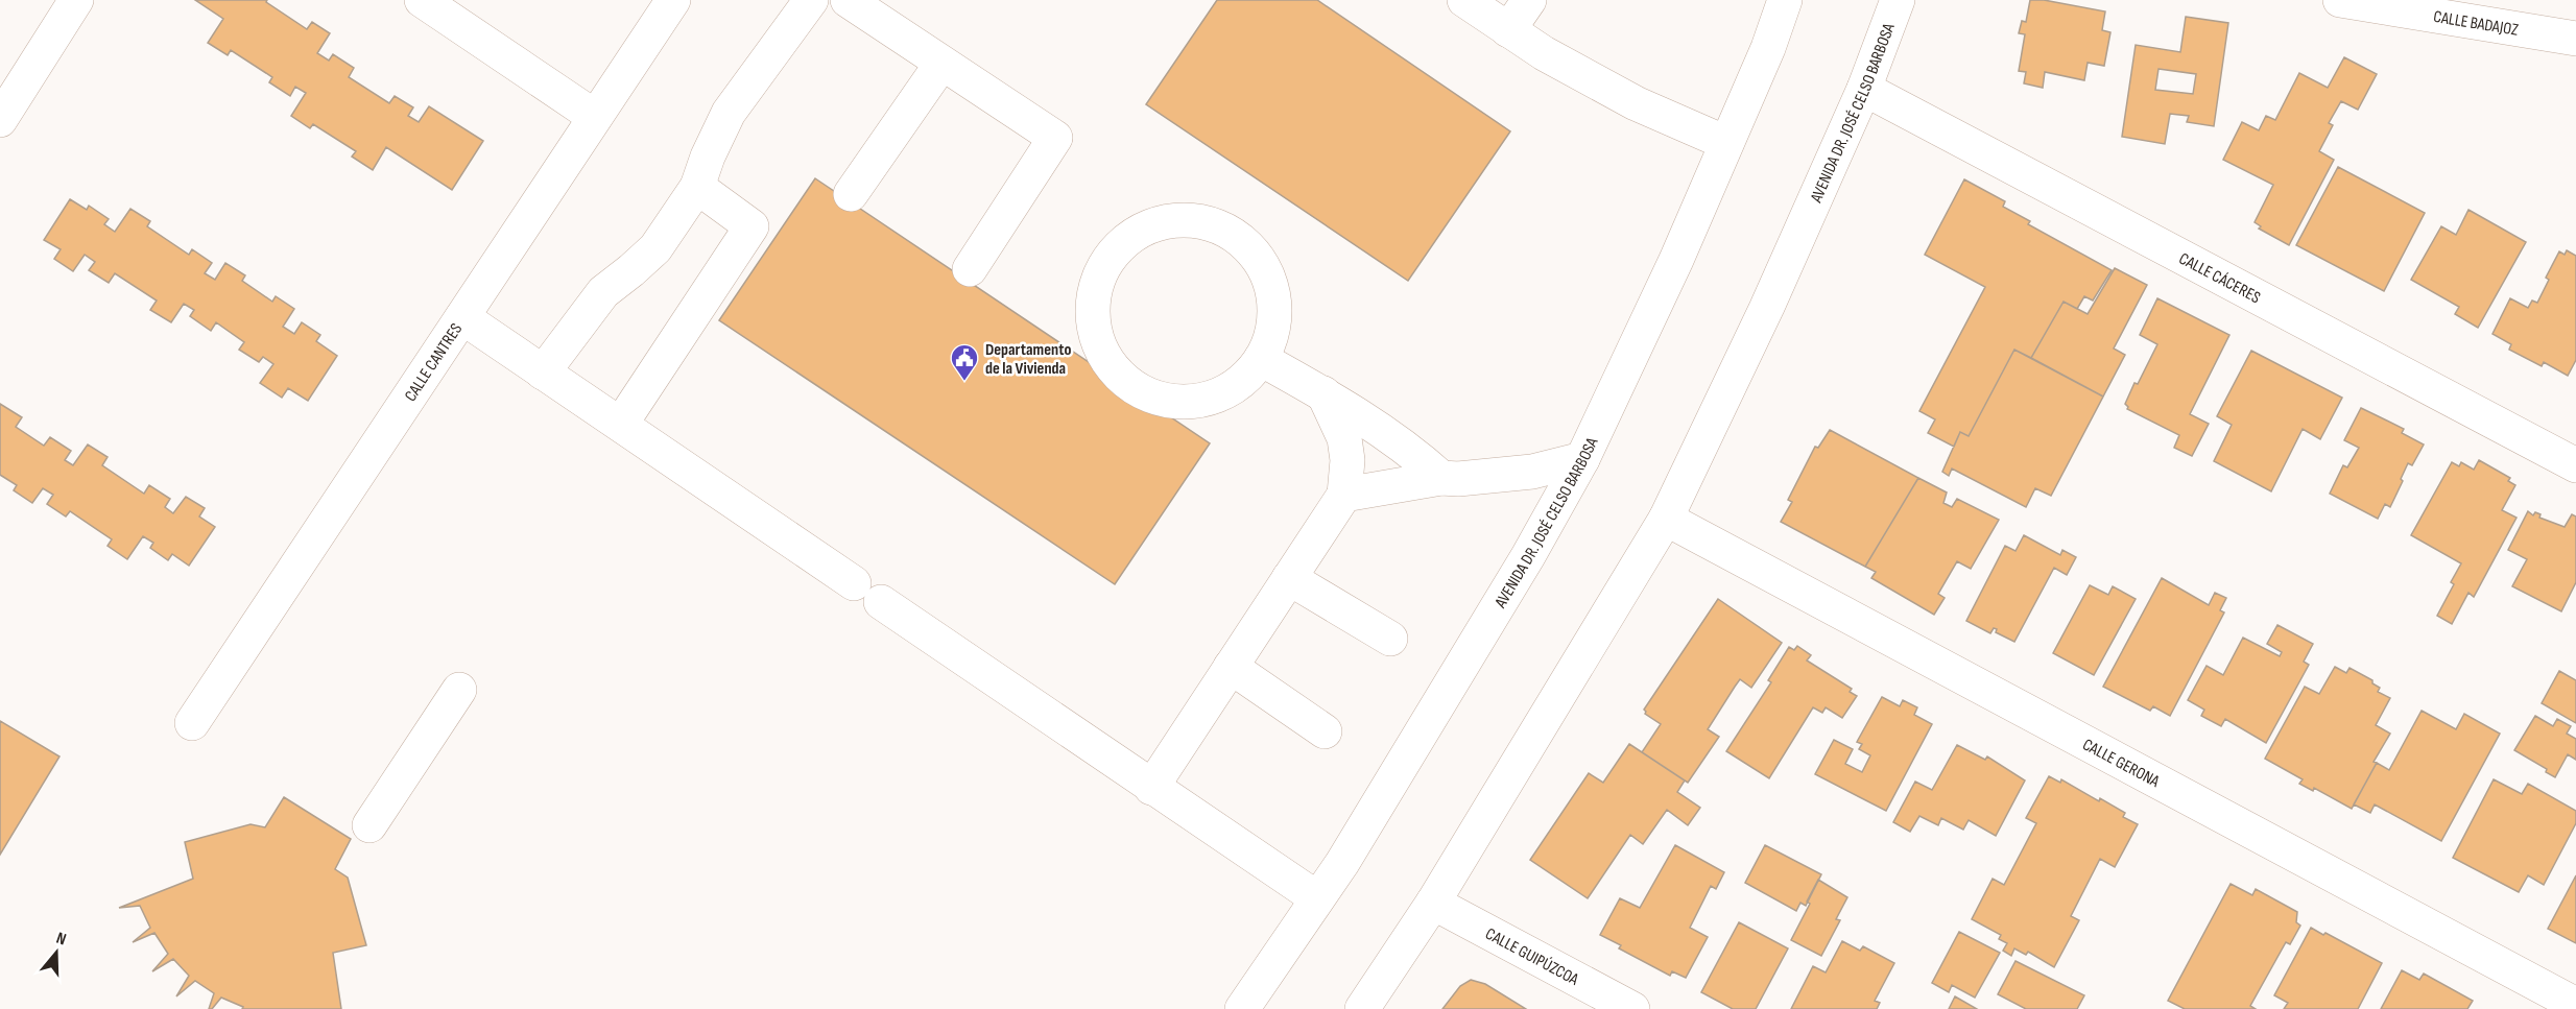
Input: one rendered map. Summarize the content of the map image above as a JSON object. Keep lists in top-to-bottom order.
{
  "streets": {
    "street": [
      "CALLE BADAJOZ",
      "AVENIDA DR. JOSÉ CELSO BARBOSA",
      "CALLE CÁCERES",
      "CALLE CANTRES",
      "CALLE GERONA",
      "CALLE GUIPÚZCOA"
    ]
  },
  "crossings": [
    ["AVENIDA DR. JOSÉ CELSO BARBOSA", "CALLE CÁCERES"],
    ["AVENIDA DR. JOSÉ CELSO BARBOSA", "CALLE GERONA"],
    ["AVENIDA DR. JOSÉ CELSO BARBOSA", "CALLE GUIPÚZCOA"]
  ],
  "places": {
    "public building": ["Departamento de la Vivienda"]
  },
  "north": "top"
}
